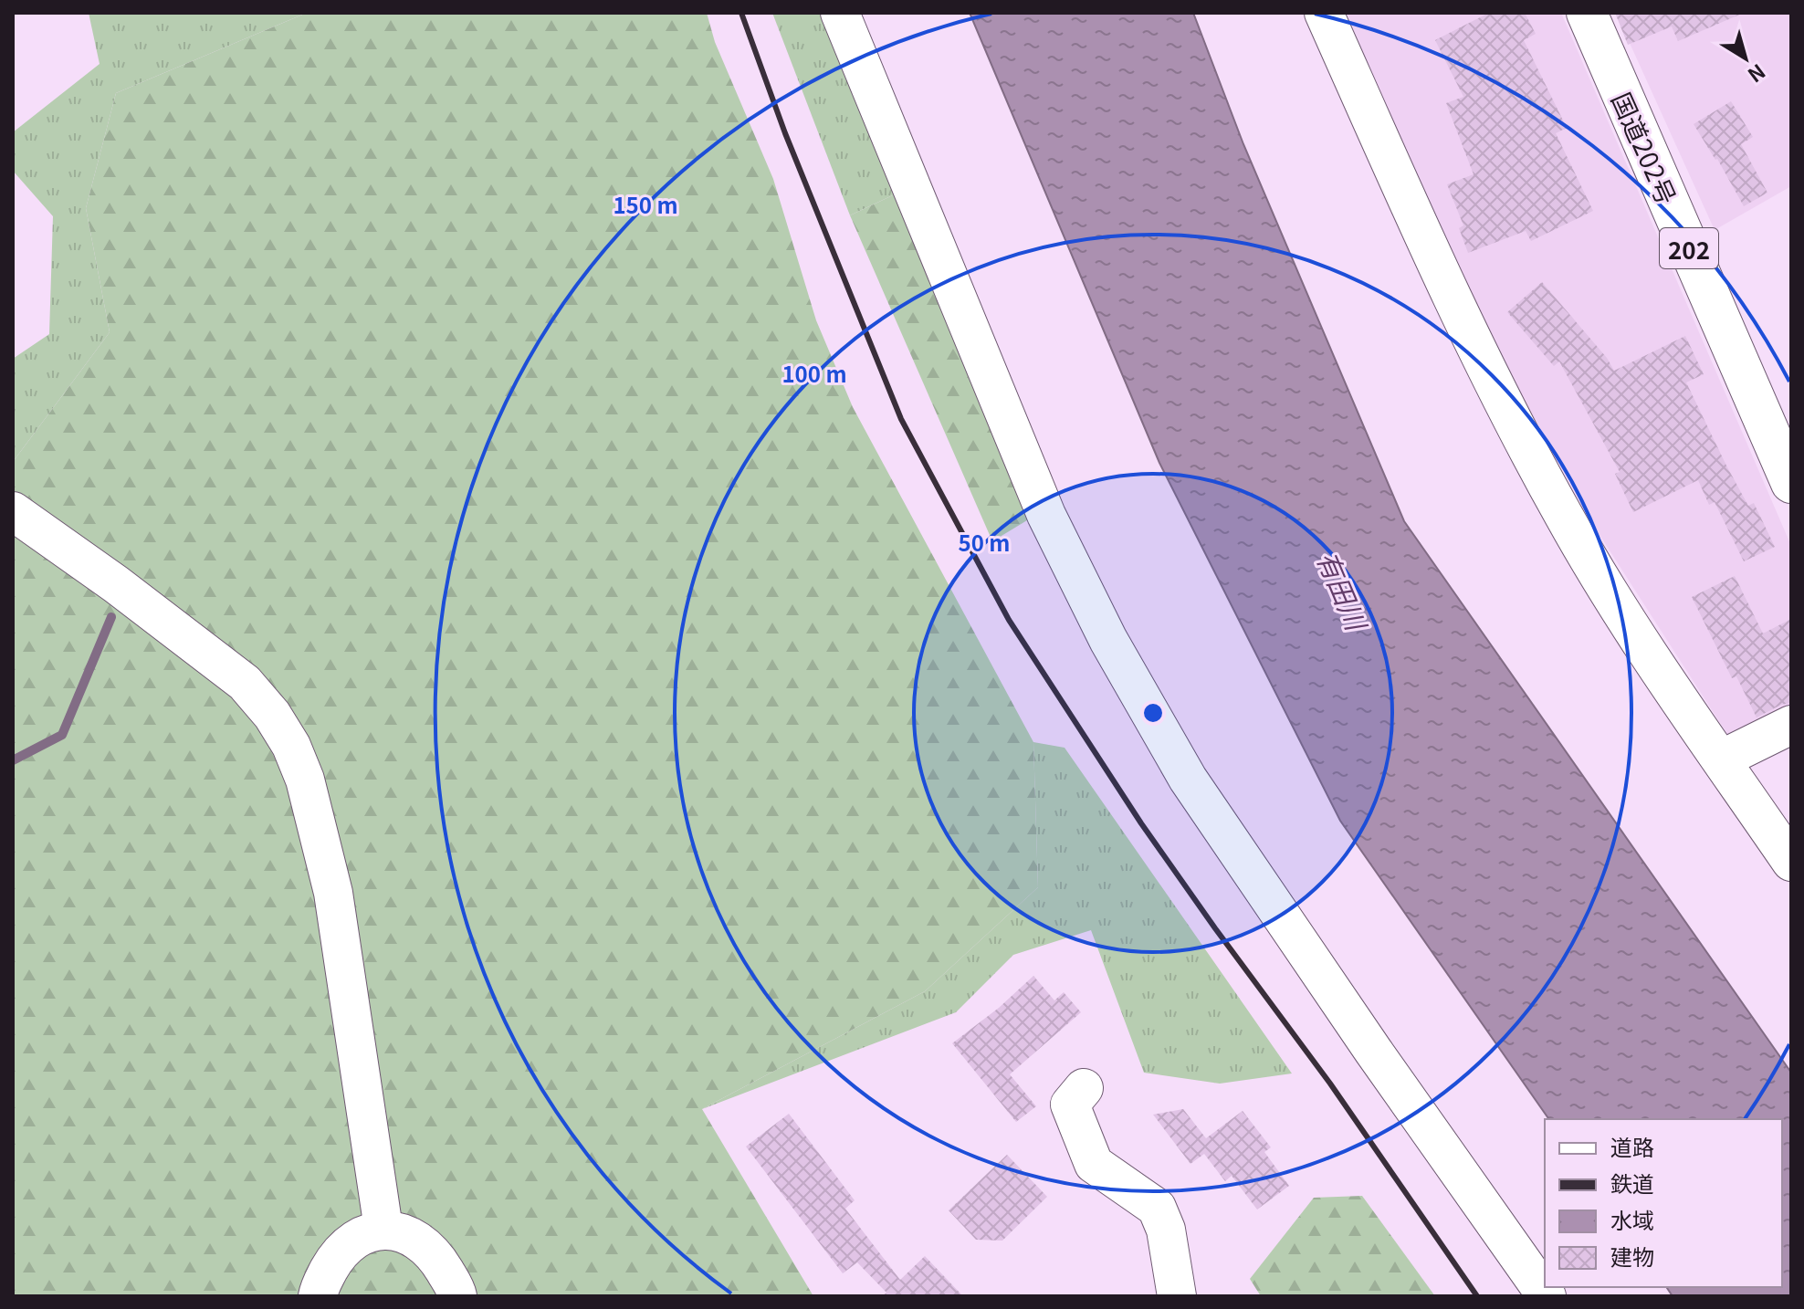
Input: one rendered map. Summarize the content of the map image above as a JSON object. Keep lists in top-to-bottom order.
{
  "streets": {
    "highway": ["国道202号", "202"]
  },
  "water": ["有田川"],
  "legend": [
    "道路",
    "鉄道",
    "水域",
    "建物"
  ],
  "north": "bottom right",
  "rings": ["150 m", "100 m", "50 m"]
}
